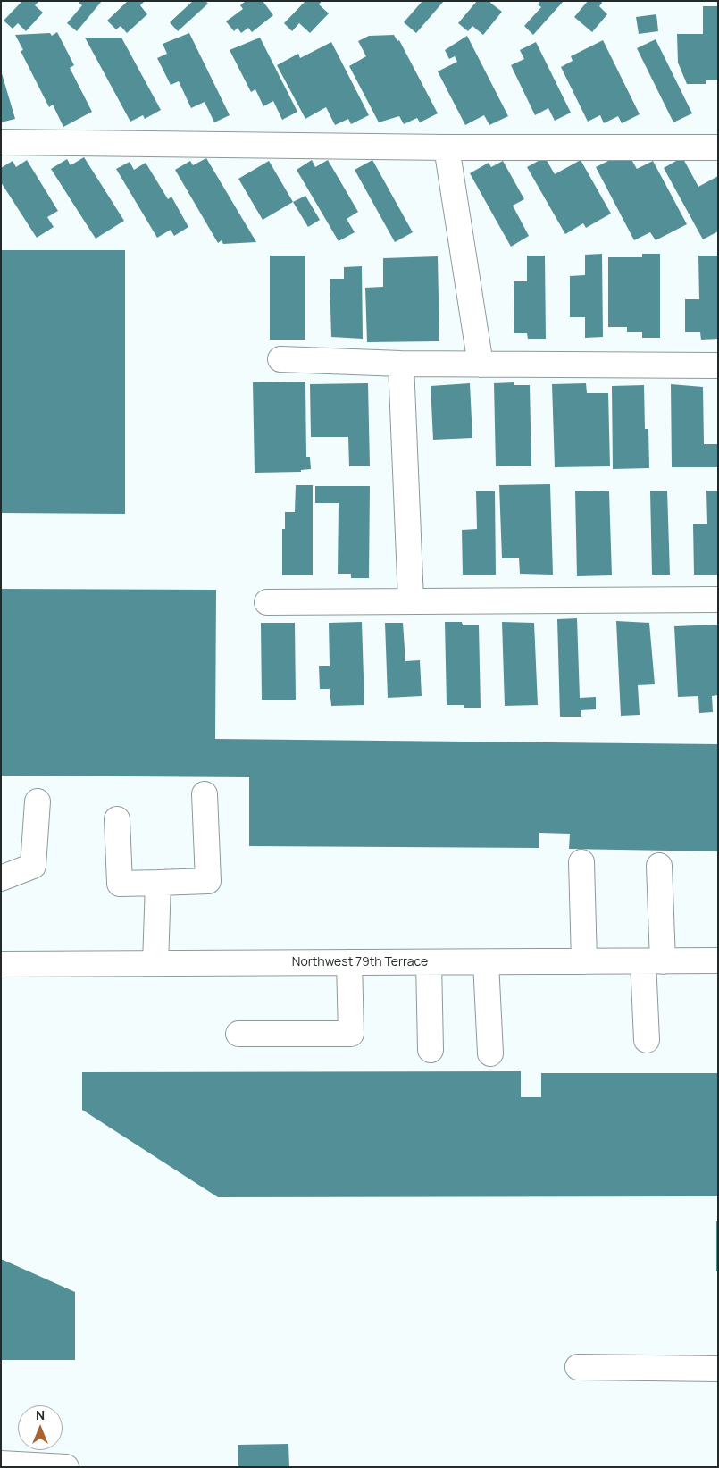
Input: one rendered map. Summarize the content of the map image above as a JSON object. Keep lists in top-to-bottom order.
{
  "streets": {
    "street": ["Northwest 79th Terrace"]
  },
  "north": "top"
}
